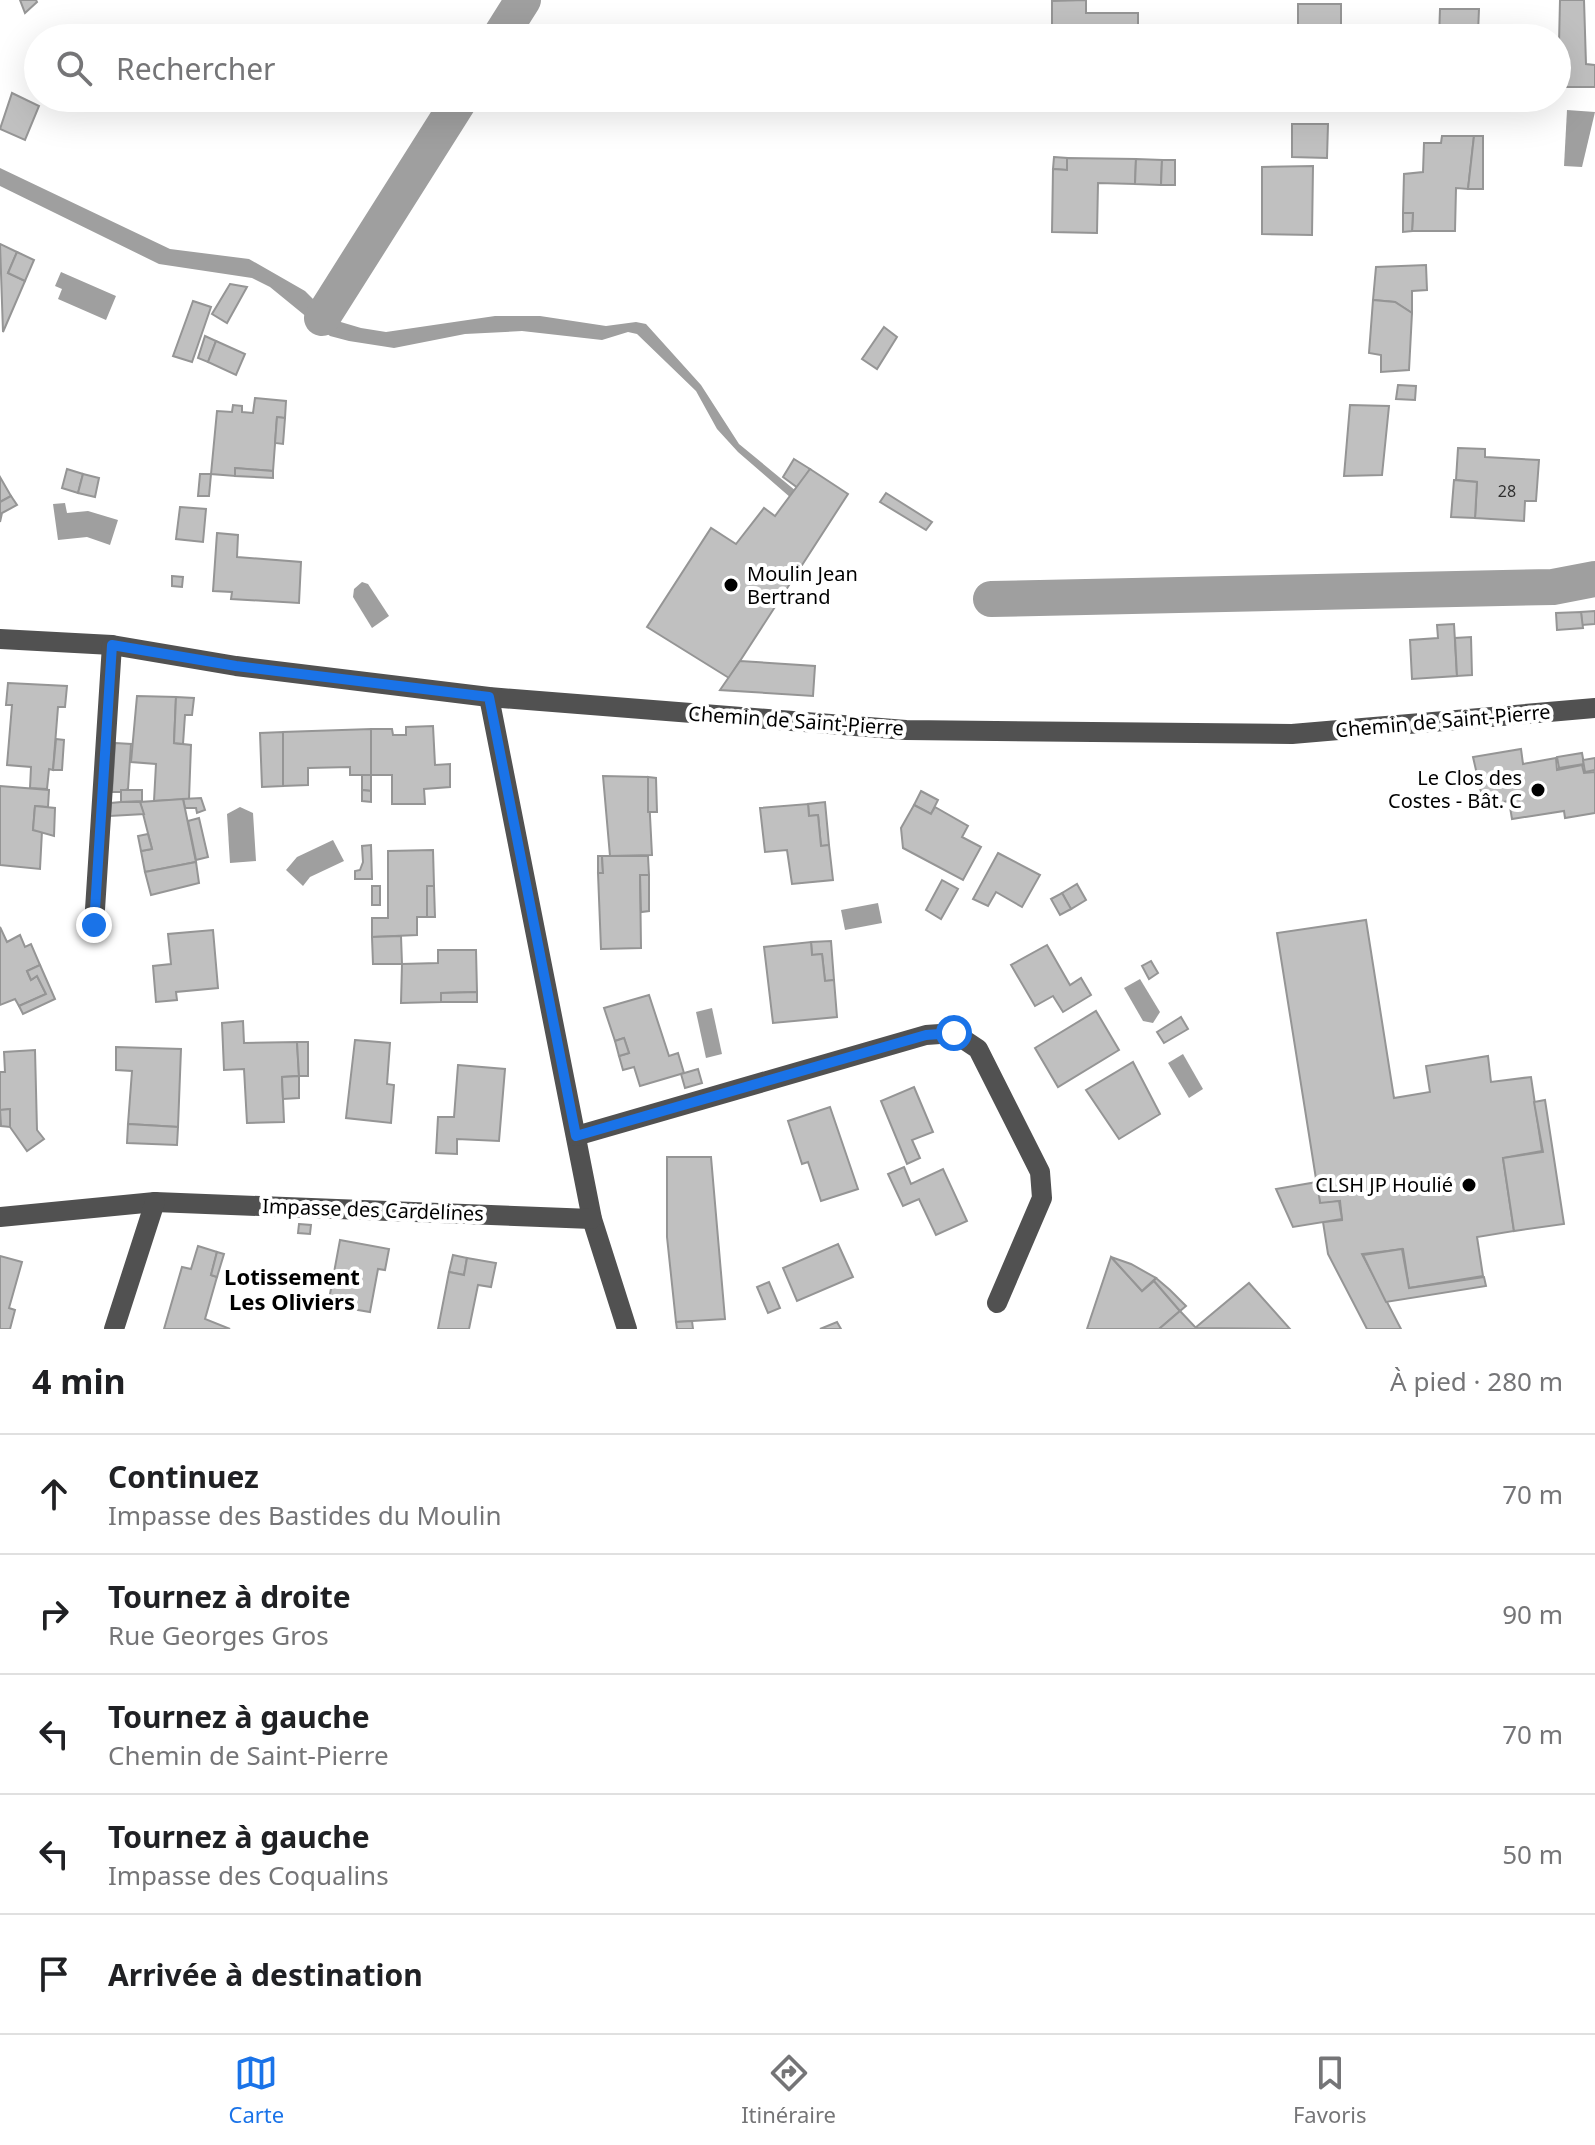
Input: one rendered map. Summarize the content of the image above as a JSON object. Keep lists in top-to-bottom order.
{
  "streets": {
    "street": ["Chemin de Saint-Pierre", "Impasse des Cardelines"]
  },
  "districts": ["Lotissement Les Oliviers"],
  "places": ["Moulin Jean Bertrand", "Le Clos des Costes - Bât. C", "CLSH JP Houlié"],
  "house_numbers": ["28"],
  "page": {
    "search": "Rechercher",
    "heading": ["4 min", "À pied · 280 m"],
    "list": [
      ["Continuez", "Impasse des Bastides du Moulin", "70 m"],
      ["Tournez à droite", "Rue Georges Gros", "90 m"],
      ["Tournez à gauche", "Chemin de Saint-Pierre", "70 m"],
      ["Tournez à gauche", "Impasse des Coqualins", "50 m"],
      "Arrivée à destination"
    ],
    "nav": ["Carte", "Itinéraire", "Favoris"]
  }
}
